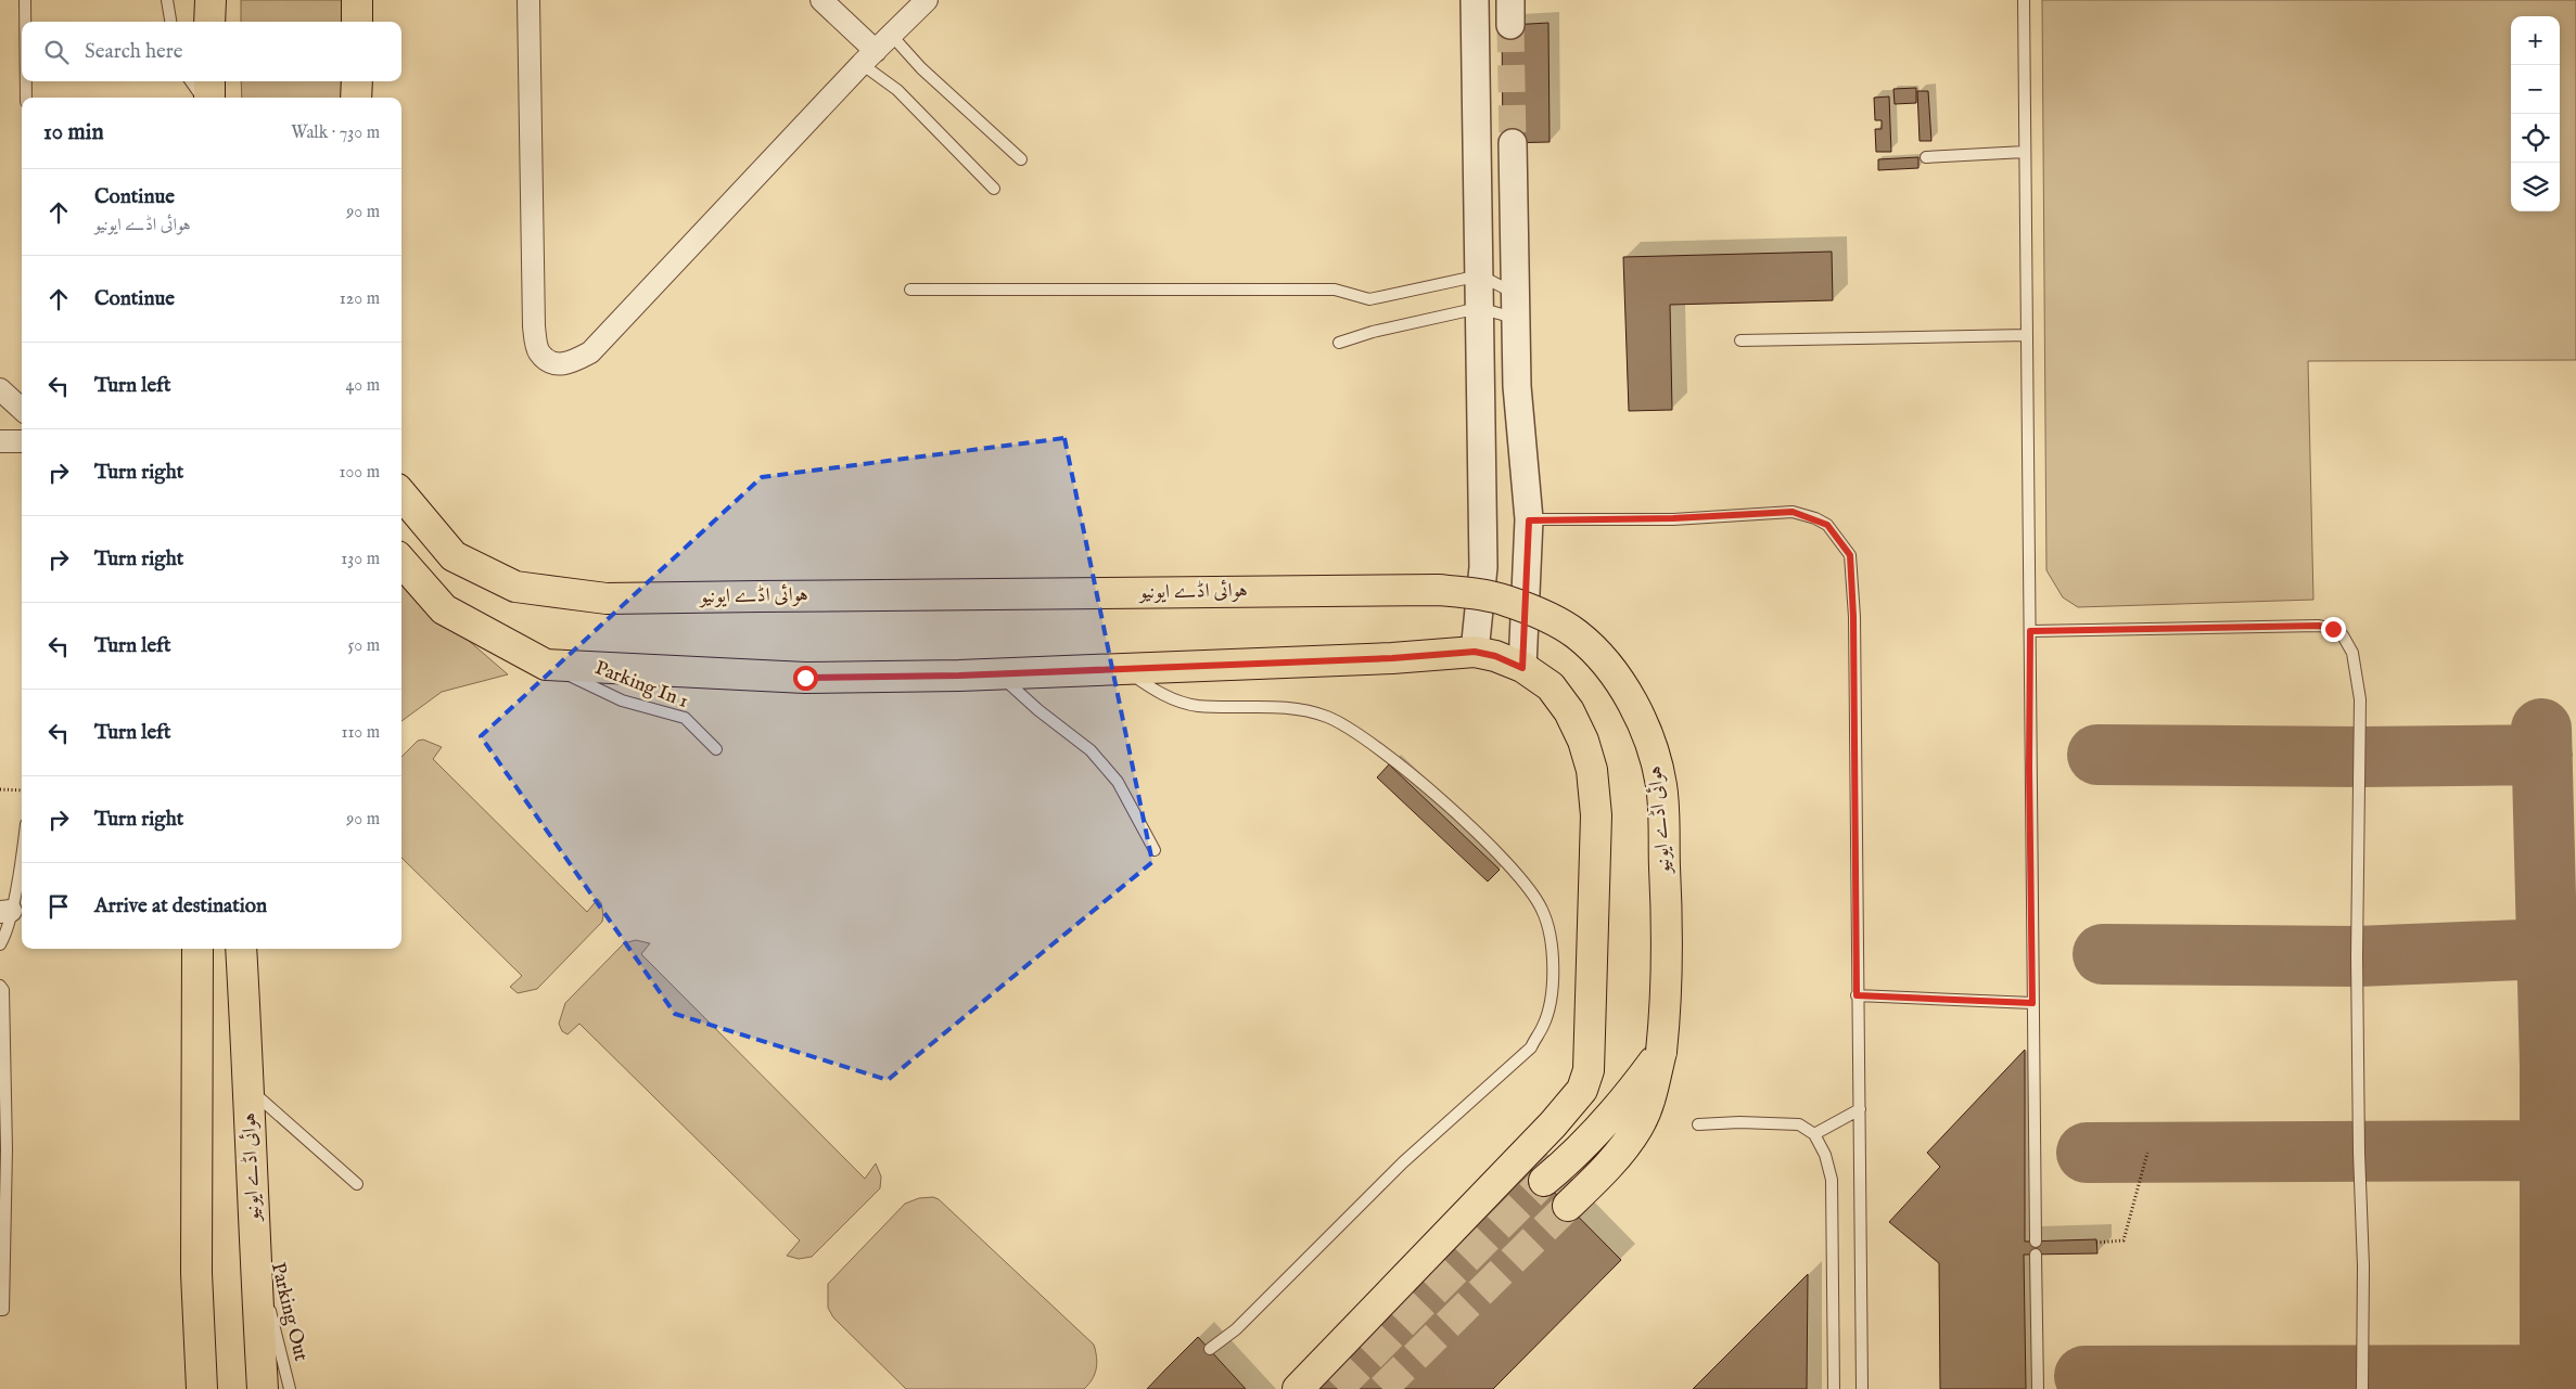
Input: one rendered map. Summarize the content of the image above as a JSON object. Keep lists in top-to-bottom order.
{
  "streets": {
    "main road": ["ہوائی اڈے ایونیو"],
    "lane": ["Parking In 1", "Parking Out"]
  },
  "crossings": [
    ["ہوائی اڈے ایونیو", "Parking Out"]
  ],
  "page": {
    "map_buttons": ["+", "−"],
    "search": "Search here",
    "heading": ["10 min", "Walk · 730 m"],
    "list": [
      ["Continue", "ہوائی اڈے ایونیو", "90 m"],
      ["Continue", "120 m"],
      ["Turn left", "40 m"],
      ["Turn right", "100 m"],
      ["Turn right", "130 m"],
      ["Turn left", "50 m"],
      ["Turn left", "110 m"],
      ["Turn right", "90 m"],
      "Arrive at destination"
    ]
  }
}
